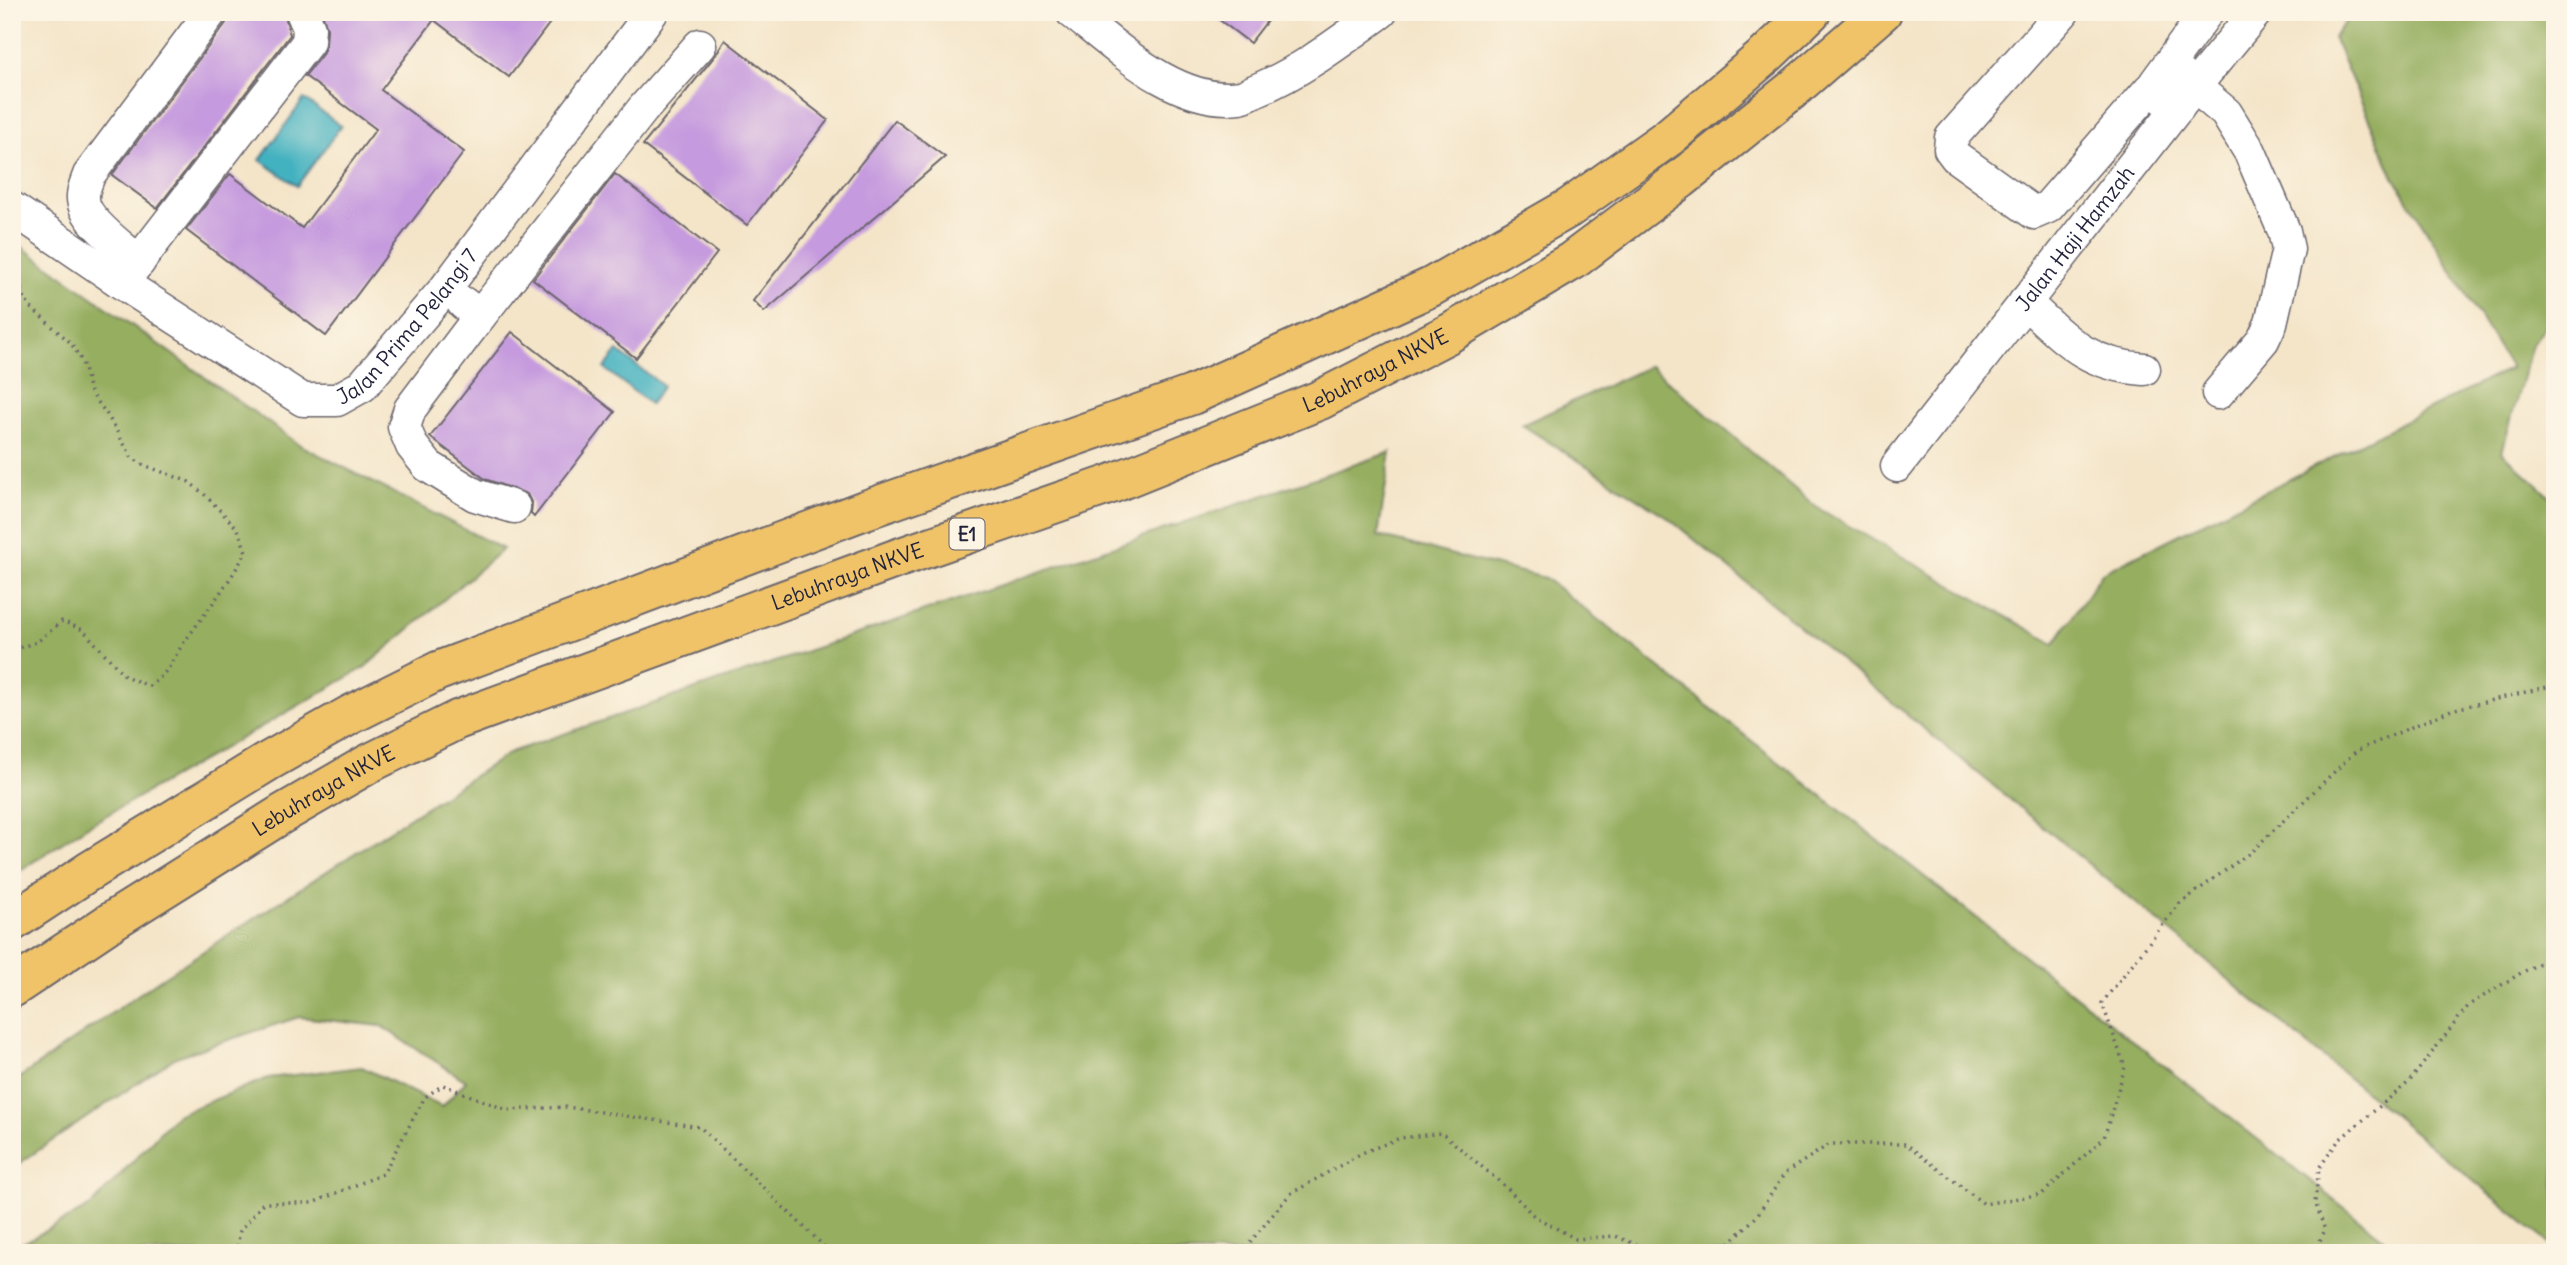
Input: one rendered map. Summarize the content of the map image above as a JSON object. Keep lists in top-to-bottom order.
{
  "streets": {
    "highway": ["Lebuhraya NKVE", "E1"],
    "street": ["Jalan Haji Hamzah", "Jalan Prima Pelangi 7"]
  }
}
